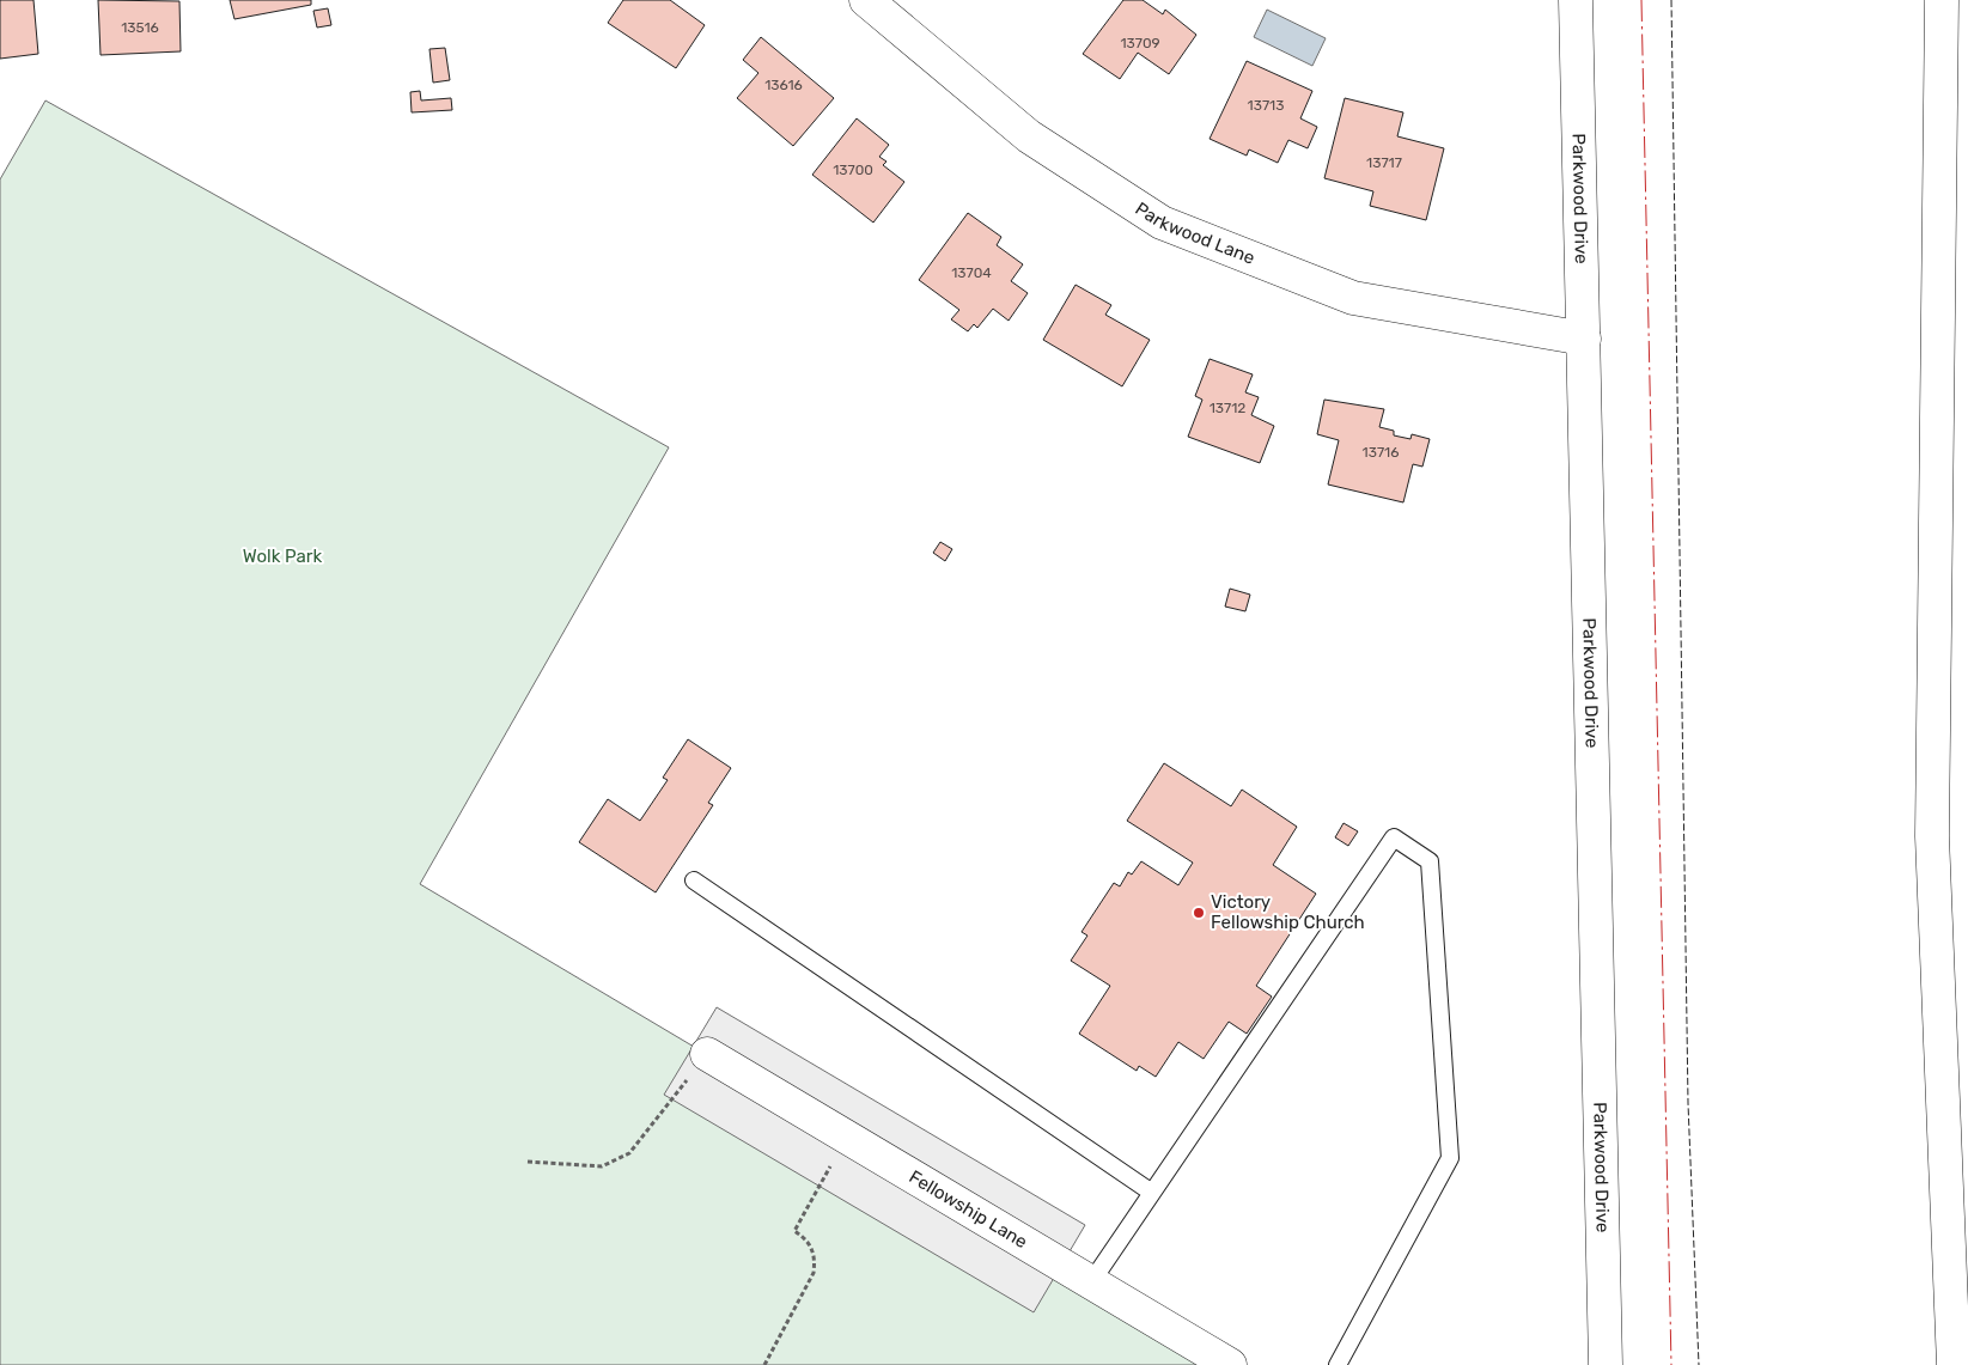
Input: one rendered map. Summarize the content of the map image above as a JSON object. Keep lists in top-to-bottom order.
{
  "streets": {
    "main road": ["Parkwood Drive", "Parkwood Lane", "Fellowship Lane"]
  },
  "crossings": [
    ["Parkwood Drive", "Parkwood Lane"]
  ],
  "parks": ["Wolk Park"],
  "places": ["Victory Fellowship Church"],
  "house_numbers": [
    "13516",
    "13709",
    "13616",
    "13713",
    "13717",
    "13700",
    "13704",
    "13712",
    "13716"
  ]
}
